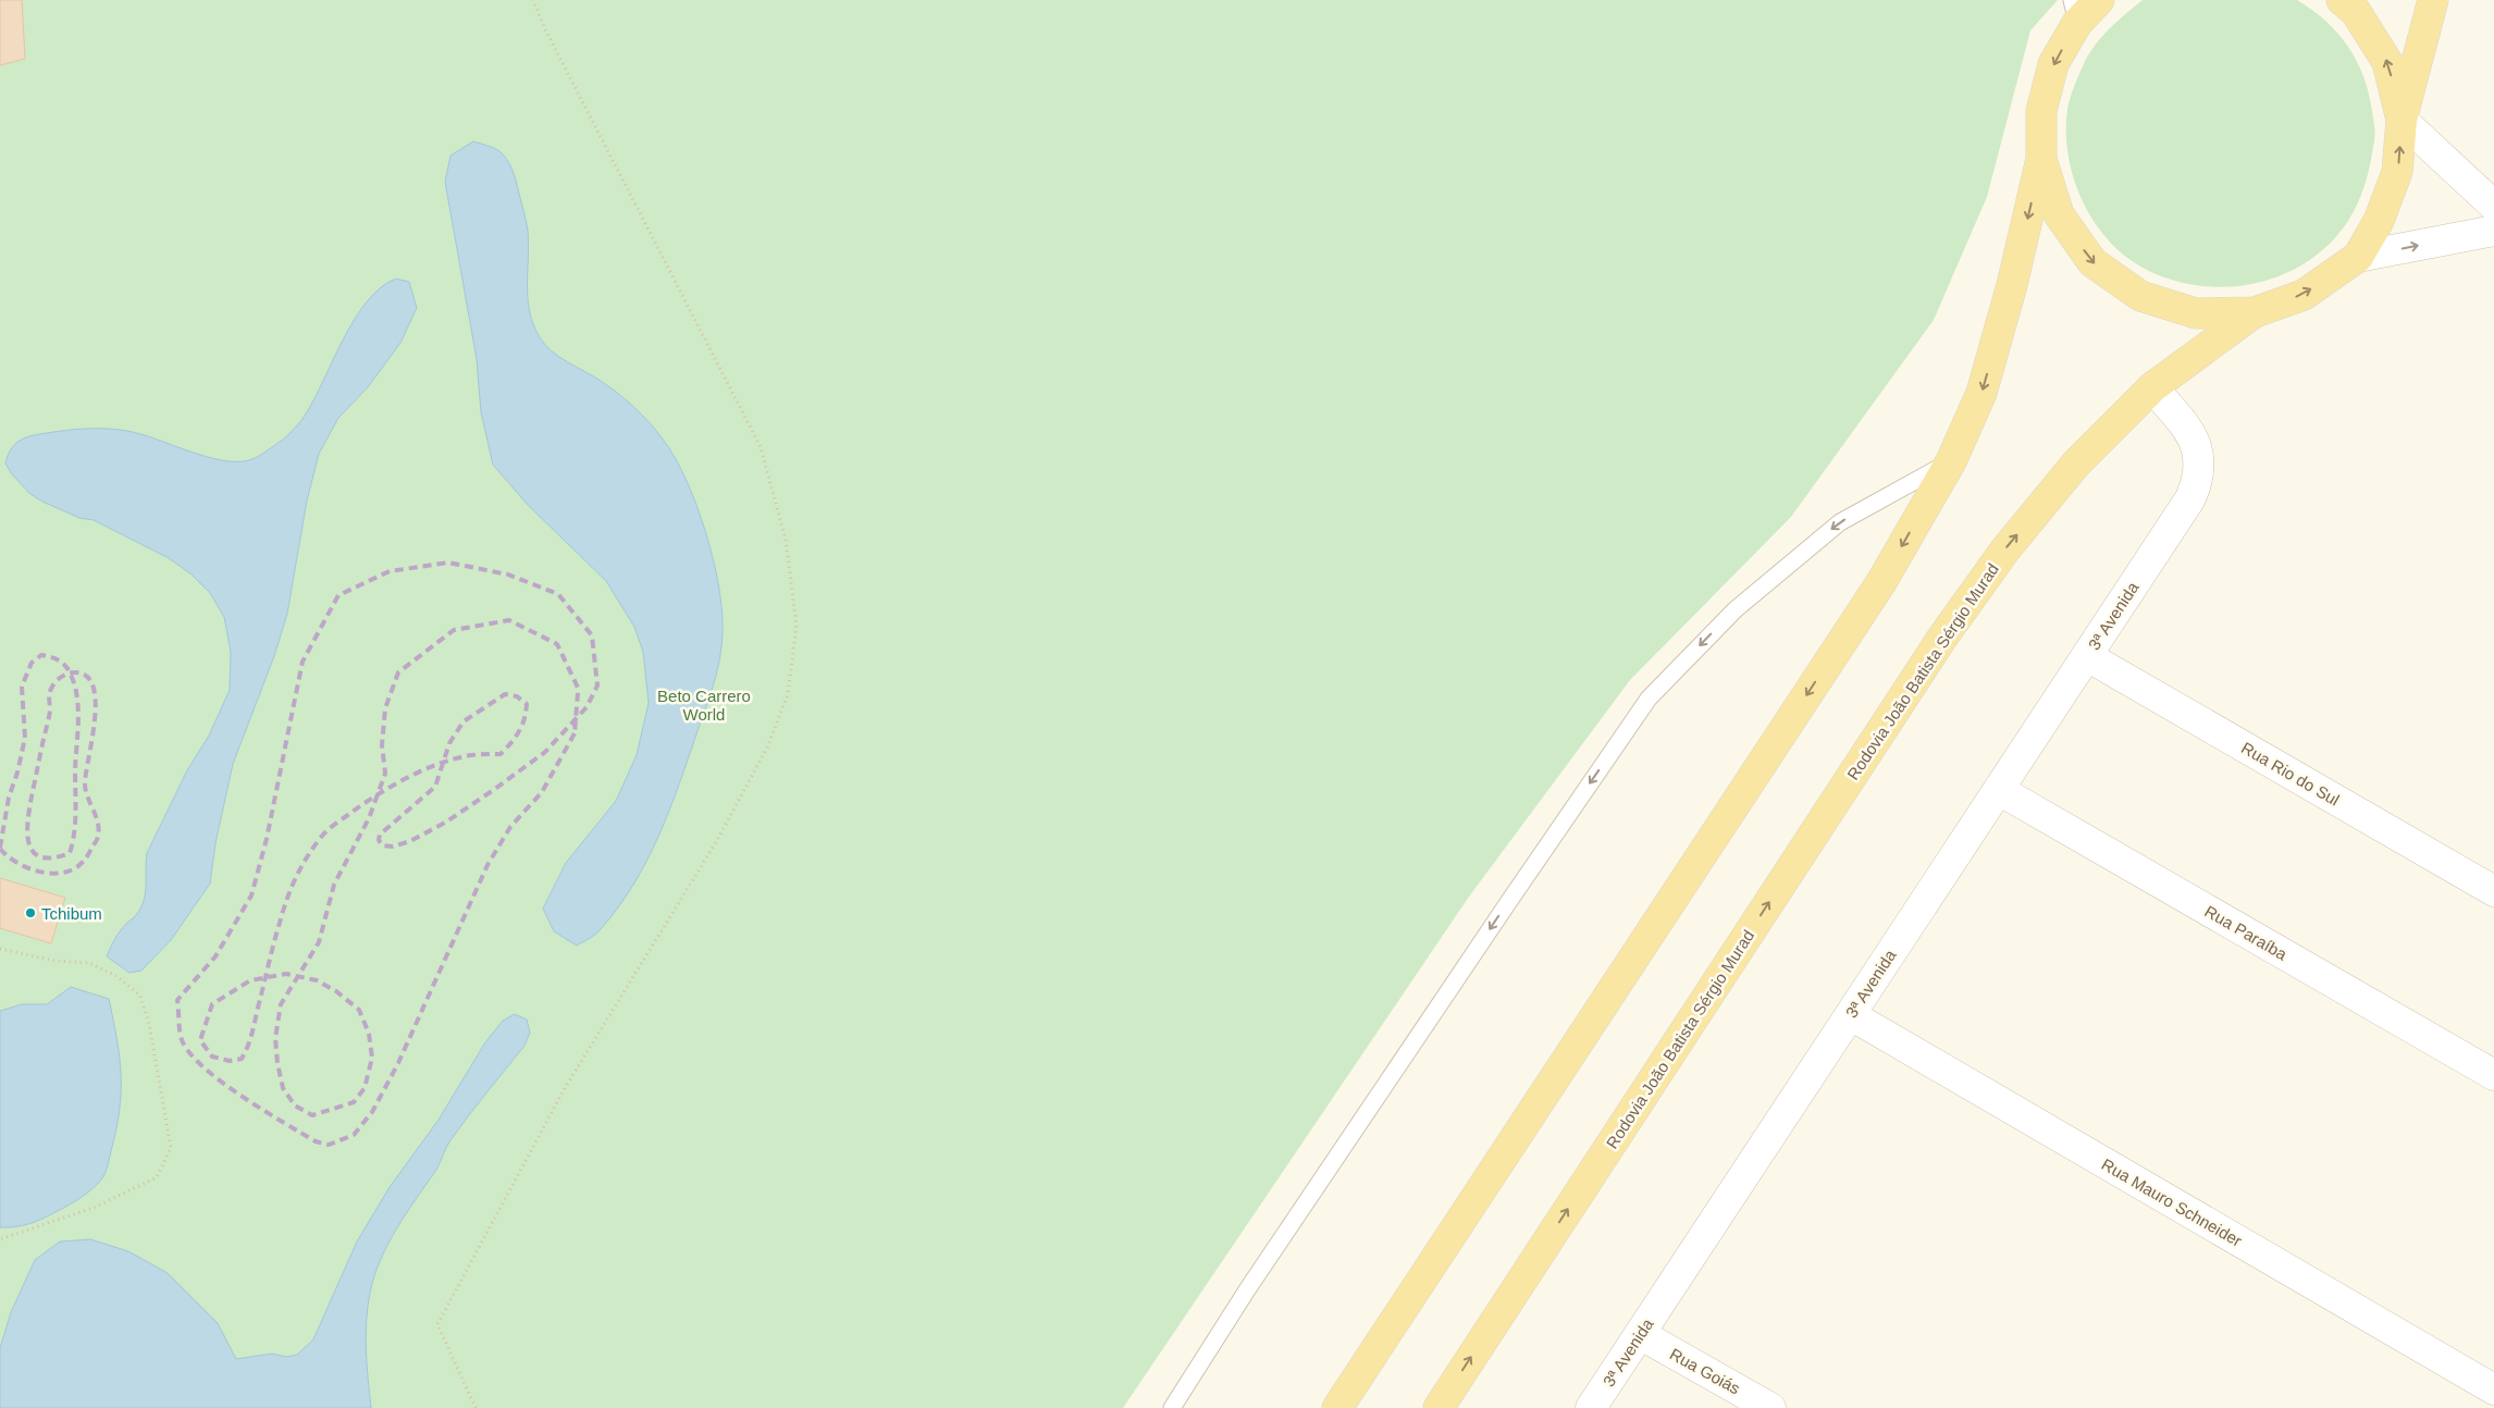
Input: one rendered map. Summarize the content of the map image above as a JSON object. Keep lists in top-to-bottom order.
{
  "streets": {
    "main road": ["Rodovia João Batista Sérgio Murad"],
    "street": [
      "3ª Avenida",
      "Rua Rio do Sul",
      "Rua Paraíba",
      "Rua Mauro Schneider",
      "Rua Goiás"
    ]
  },
  "crossings": [
    ["3ª Avenida", "Rodovia João Batista Sérgio Murad"],
    ["3ª Avenida", "Rua Rio do Sul"],
    ["3ª Avenida", "Rua Paraíba"],
    ["3ª Avenida", "Rua Mauro Schneider"],
    ["3ª Avenida", "Rua Goiás"]
  ],
  "parks": ["Beto Carrero World"],
  "places": ["Tchibum"]
}
